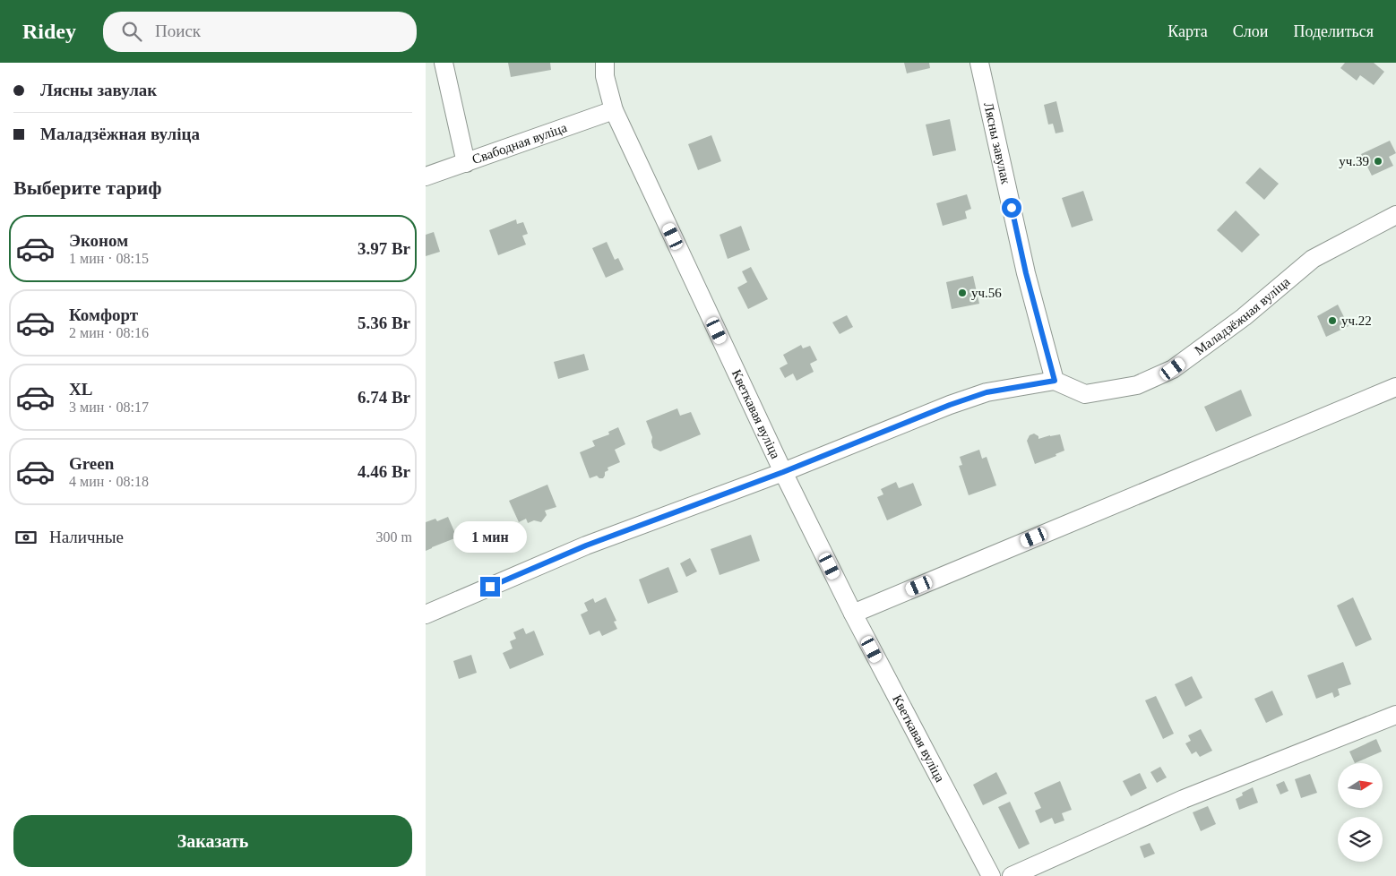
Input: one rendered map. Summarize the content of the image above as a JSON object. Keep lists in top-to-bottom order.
{
  "streets": {
    "street": [
      "Свабодная вуліца",
      "Лясны завулак",
      "Маладзёжная вуліца",
      "Кветкавая вуліца"
    ]
  },
  "crossings": [
    ["Свабодная вуліца", "Кветкавая вуліца"],
    ["Лясны завулак", "Маладзёжная вуліца"]
  ],
  "places": ["уч.39", "уч.56", "уч.22"],
  "north": "right",
  "page": {
    "header": "Ridey",
    "search": "Поиск",
    "nav": ["Карта", "Слои", "Поделиться"],
    "banner": ["Лясны завулак", "Маладзёжная вуліца"],
    "heading": "Выберите тариф",
    "list": [
      {
        "name": "Эконом",
        "note": "1 мин · 08:15",
        "value": "3.97 Br"
      },
      {
        "name": "Комфорт",
        "note": "2 мин · 08:16",
        "value": "5.36 Br"
      },
      {
        "name": "XL",
        "note": "3 мин · 08:17",
        "value": "6.74 Br"
      },
      {
        "name": "Green",
        "note": "4 мин · 08:18",
        "value": "4.46 Br"
      }
    ],
    "pay": ["Наличные", "300 m"],
    "bubble": "1 мин",
    "buttons": "Заказать"
  }
}
